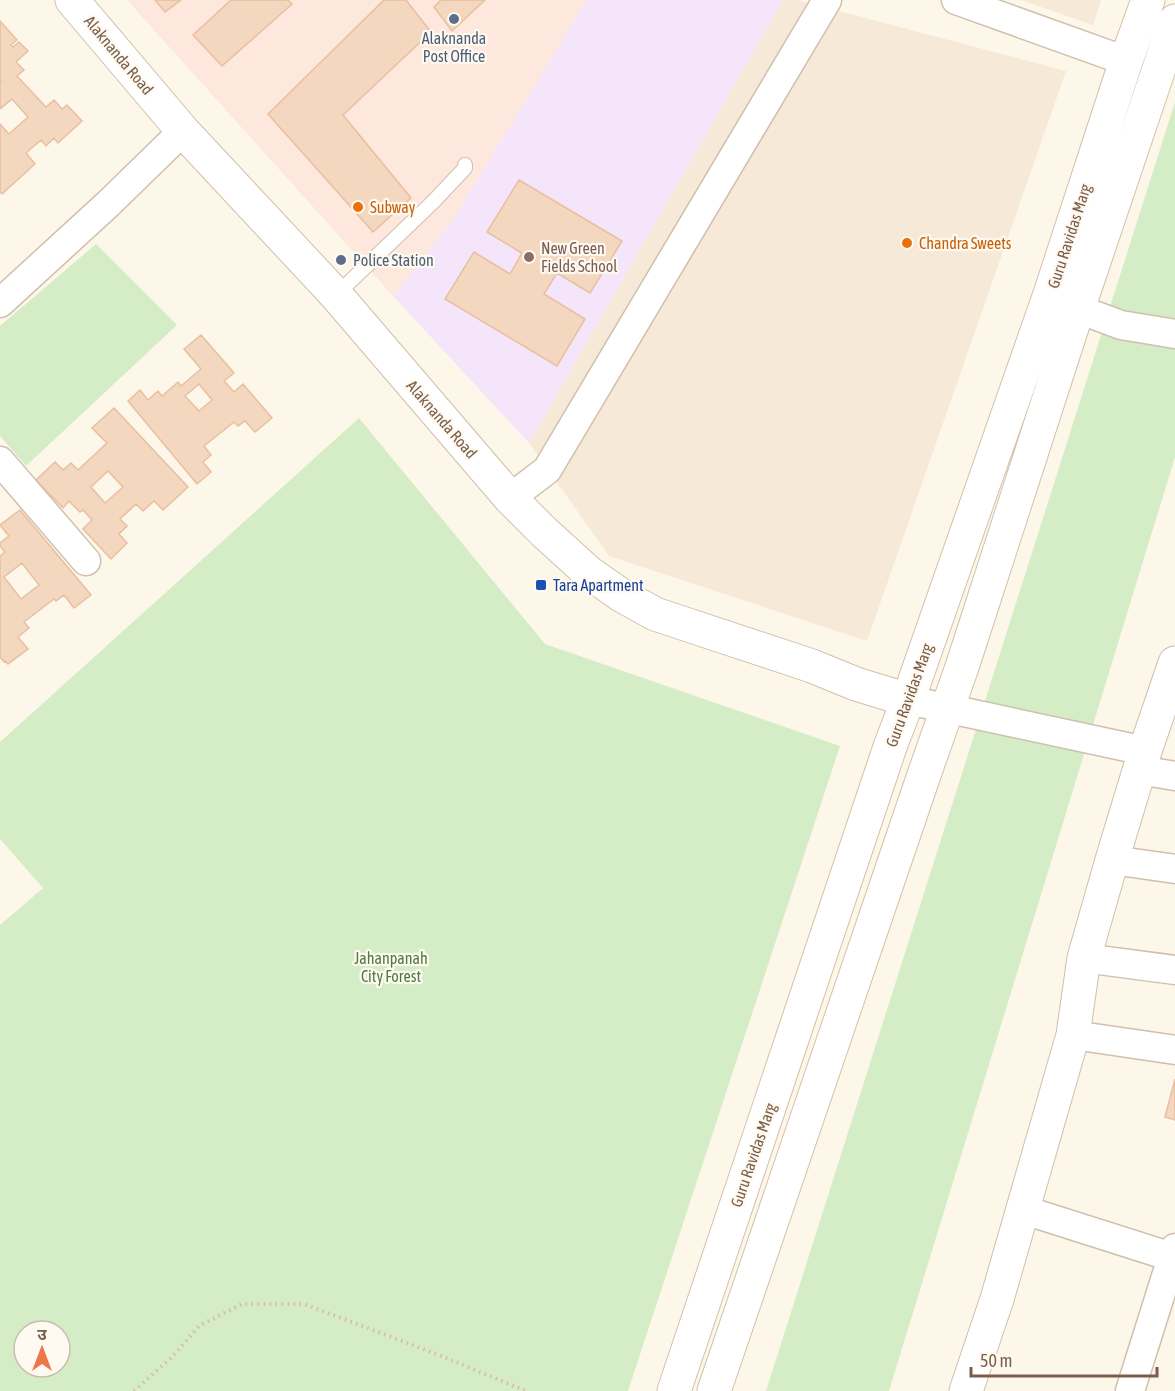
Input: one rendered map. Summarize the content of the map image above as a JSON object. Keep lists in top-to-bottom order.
{
  "streets": {
    "main road": ["Alaknanda Road", "Guru Ravidas Marg"]
  },
  "crossings": [
    ["Alaknanda Road", "Guru Ravidas Marg"]
  ],
  "parks": ["Jahanpanah City Forest"],
  "places": {
    "other": [
      "Alaknanda Post Office",
      "Subway",
      "Chandra Sweets",
      "New Green Fields School",
      "Police Station"
    ],
    "transit": ["Tara Apartment"]
  },
  "scale_bar": "50 m",
  "north": "top"
}
